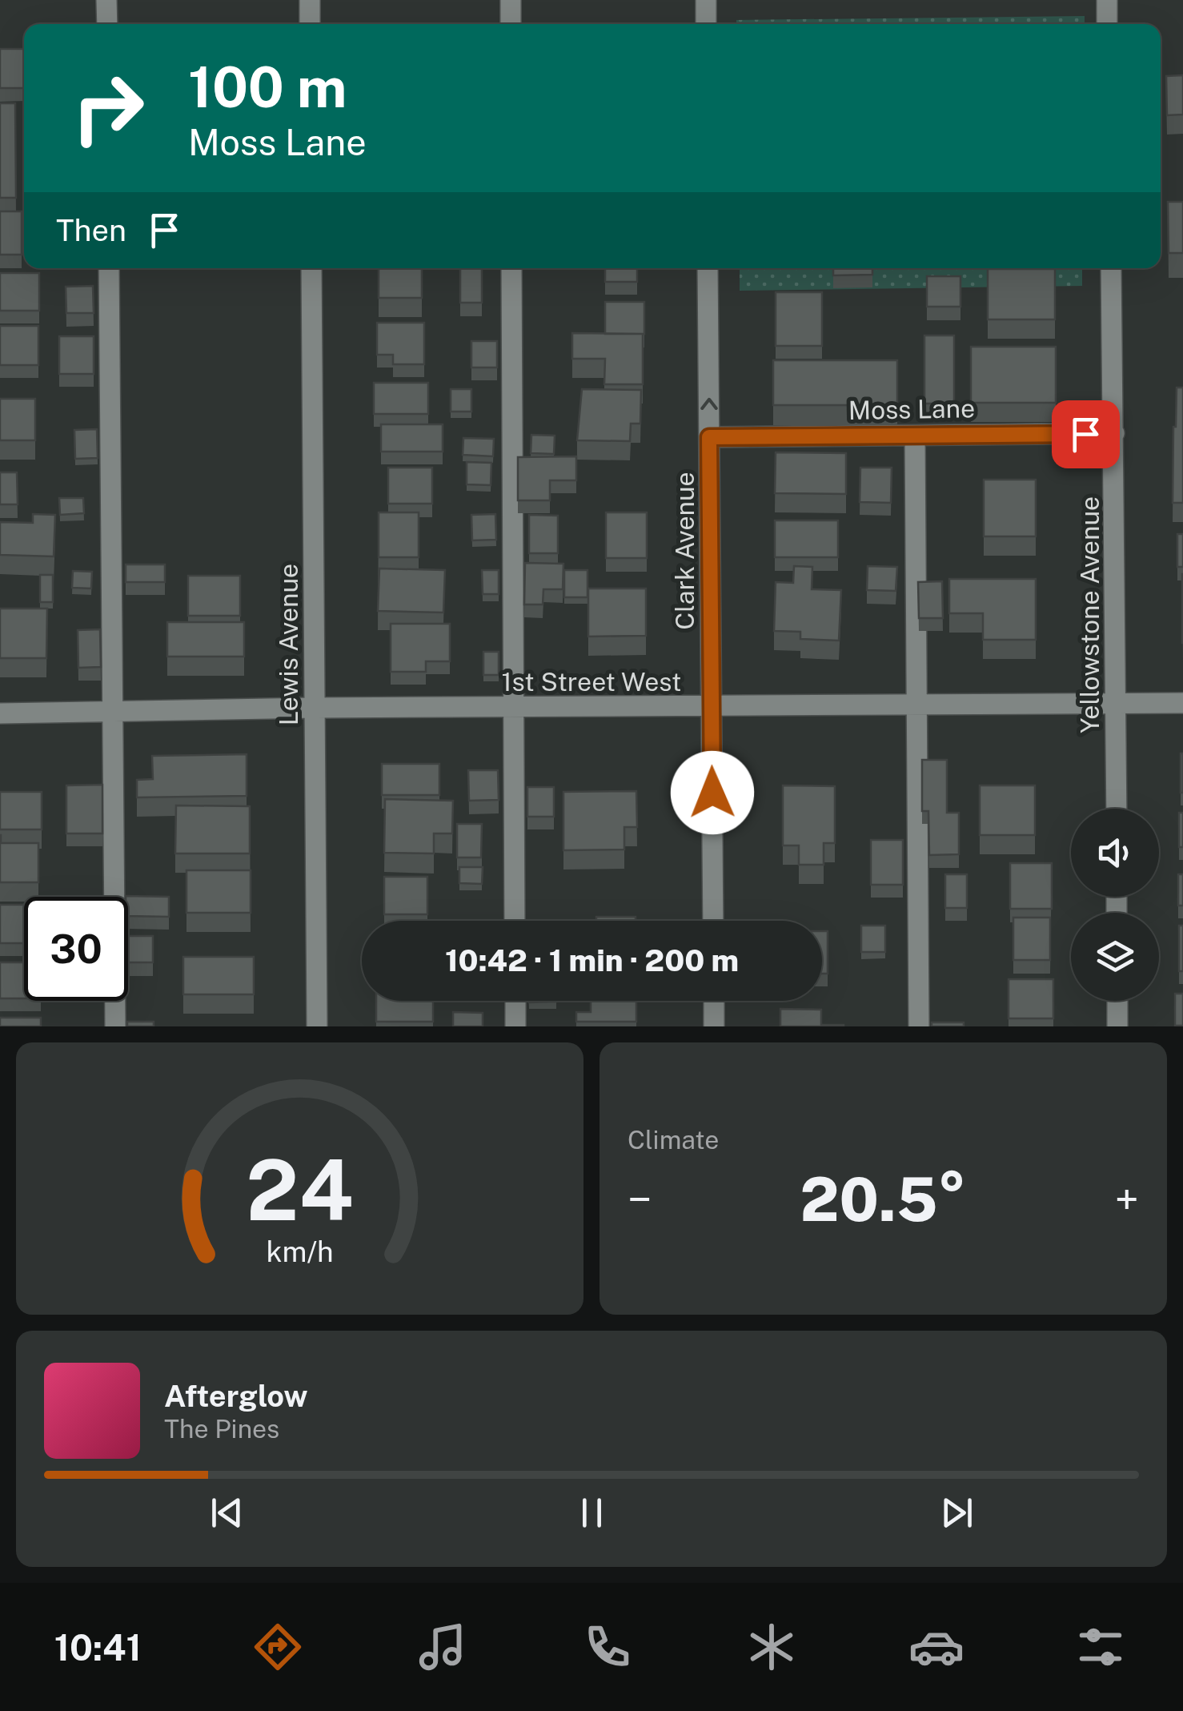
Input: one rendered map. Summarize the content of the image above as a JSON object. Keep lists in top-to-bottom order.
{
  "streets": {
    "street": [
      "Moss Lane",
      "Clark Avenue",
      "Yellowstone Avenue",
      "Lewis Avenue",
      "1st Street West"
    ]
  },
  "crossings": [
    ["Moss Lane", "Clark Avenue"],
    ["Moss Lane", "Yellowstone Avenue"],
    ["Clark Avenue", "1st Street West"],
    ["Yellowstone Avenue", "1st Street West"],
    ["Lewis Avenue", "1st Street West"]
  ],
  "page": {
    "turn": ["100 m", "Moss Lane"],
    "then": "Then",
    "limit": "30",
    "trip": "10:42 · 1 min · 200 m",
    "tile": "Climate",
    "heat": ["−", "20.5°", "+"],
    "song": ["Afterglow", "The Pines"],
    "tabs": "10:41",
    "gauge": ["24", "km/h"]
  }
}
